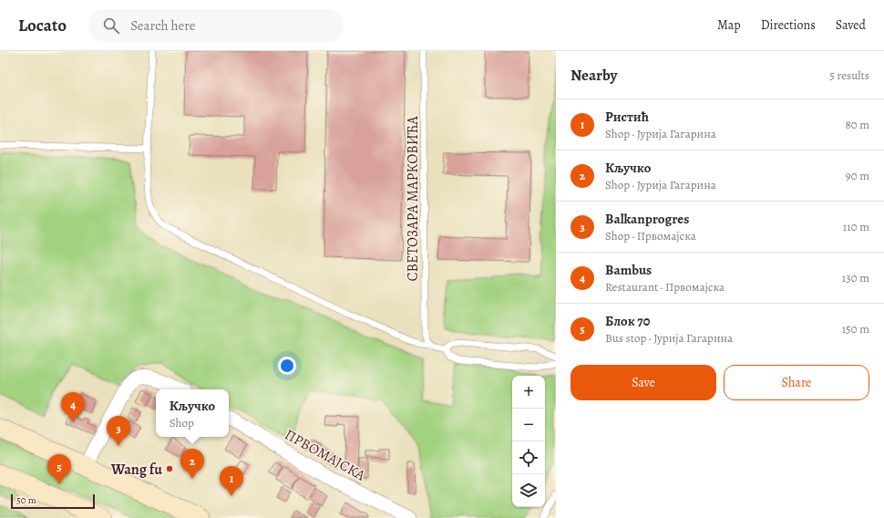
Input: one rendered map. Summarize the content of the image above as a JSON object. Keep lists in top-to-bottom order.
{
  "streets": {
    "street": ["ПРВОМАЈСКА"],
    "lane": ["СВЕТОЗАРА МАРКОВИЋА"]
  },
  "places": ["Wang fu"],
  "scale_bar": "50 m",
  "page": {
    "header": "Locato",
    "search": "Search here",
    "nav": ["Map", "Directions", "Saved"],
    "heading": ["Nearby", "5 results"],
    "list": [
      {
        "mark": "1",
        "name": "Ристић",
        "note": "Shop · Јурија Гагарина",
        "value": "80 m"
      },
      {
        "mark": "2",
        "name": "Кључко",
        "note": "Shop · Јурија Гагарина",
        "value": "90 m"
      },
      {
        "mark": "3",
        "name": "Balkanprogres",
        "note": "Shop · Првомајска",
        "value": "110 m"
      },
      {
        "mark": "4",
        "name": "Bambus",
        "note": "Restaurant · Првомајска",
        "value": "130 m"
      },
      {
        "mark": "5",
        "name": "Блок 70",
        "note": "Bus stop · Јурија Гагарина",
        "value": "150 m"
      }
    ],
    "buttons": ["Save", "Share"],
    "map_buttons": ["+", "−"],
    "popup": ["Кључко", "Shop"],
    "pins": [
      "4",
      "3",
      "2",
      "5",
      "1"
    ],
    "scale": "50 m"
  }
}
